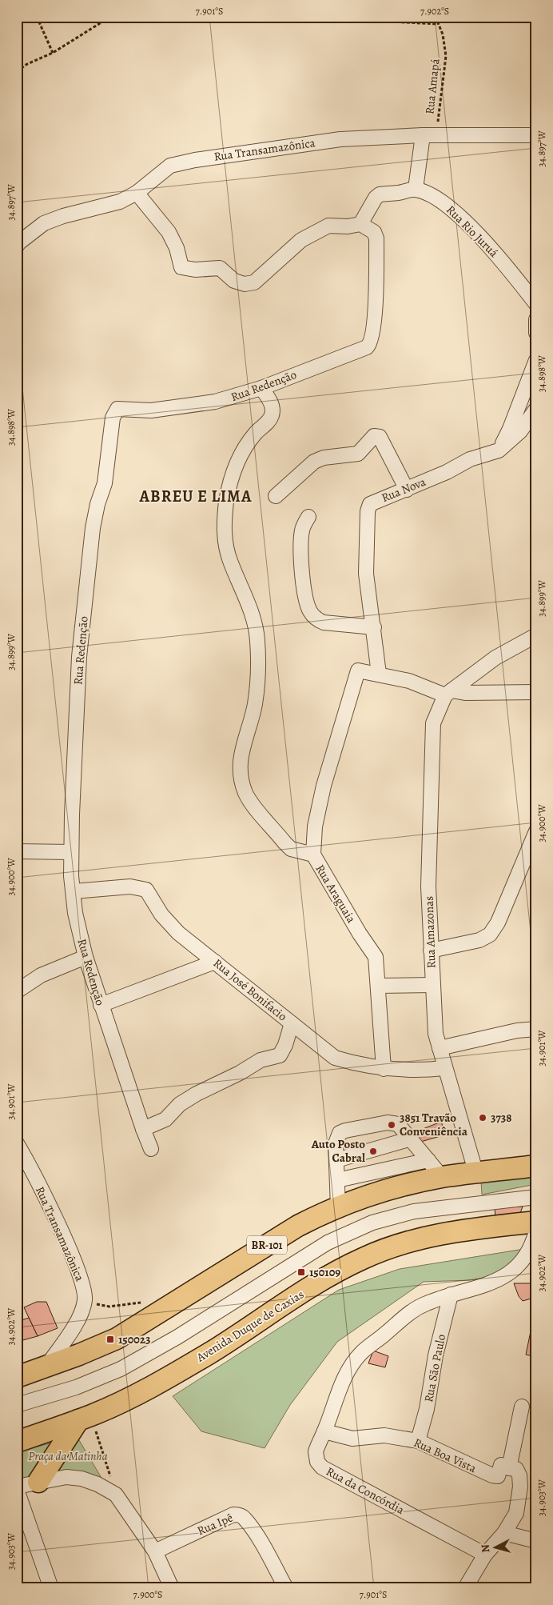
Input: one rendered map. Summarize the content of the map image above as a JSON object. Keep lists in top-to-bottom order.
{
  "streets": {
    "highway": ["BR-101", "Avenida Duque de Caxias"],
    "street": [
      "Rua Transamazônica",
      "Rua Rio Juruá",
      "Rua Redenção",
      "Rua Nova",
      "Rua Araguaia",
      "Rua Amazonas",
      "Rua José Bonifacio",
      "Rua São Paulo",
      "Rua Boa Vista",
      "Rua da Concórdia",
      "Rua Ipê"
    ],
    "path": ["Rua Amapá"]
  },
  "crossings": [
    ["Rua Amapá", "Rua Transamazônica"],
    ["Rua Transamazônica", "BR-101"],
    ["Rua Redenção", "Rua José Bonifacio"],
    ["Rua Nova", "Rua Araguaia"],
    ["Rua Araguaia", "Rua José Bonifacio"],
    ["Rua Amazonas", "Rua José Bonifacio"],
    ["Rua Amazonas", "BR-101"],
    ["Rua São Paulo", "Rua Boa Vista"],
    ["Rua São Paulo", "Rua da Concórdia"],
    ["Rua Boa Vista", "Rua da Concórdia"]
  ],
  "districts": ["ABREU E LIMA"],
  "parks": ["Praça da Matinha"],
  "places": {
    "other": ["3738", "3851 Travão Conveniência", "Auto Posto Cabral"],
    "transit": ["150109", "150023"]
  },
  "north": "left",
  "coordinates": [
    "7.901°S",
    "7.902°S",
    "34.897°W",
    "34.898°W",
    "34.899°W",
    "34.900°W",
    "34.901°W",
    "34.902°W",
    "34.903°W",
    "7.900°S"
  ]
}
